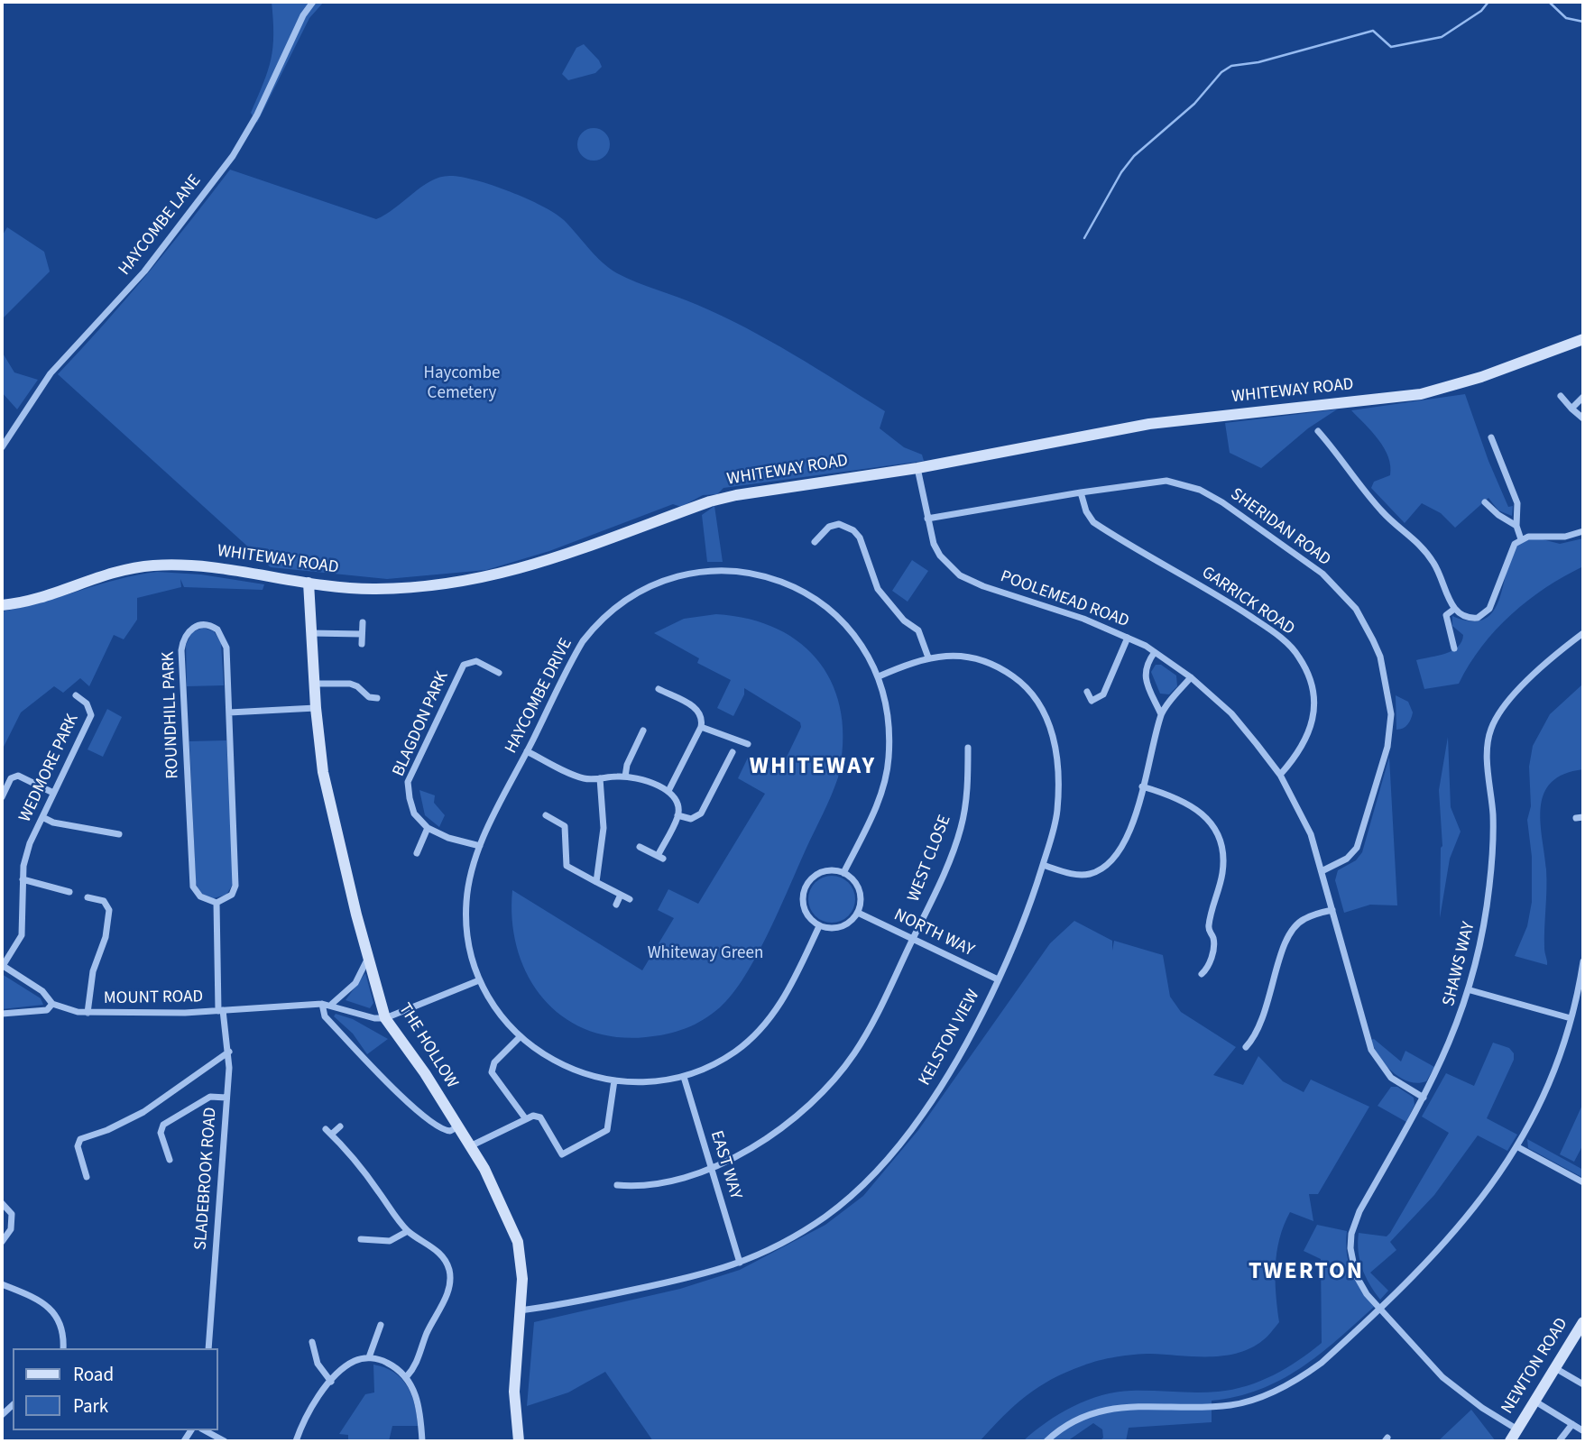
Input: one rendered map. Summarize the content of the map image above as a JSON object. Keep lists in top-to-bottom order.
{
  "streets": {
    "street": [
      "HAYCOMBE LANE",
      "WHITEWAY ROAD",
      "SHERIDAN ROAD",
      "POOLEMEAD ROAD",
      "GARRICK ROAD",
      "HAYCOMBE DRIVE",
      "ROUNDHILL PARK",
      "BLAGDON PARK",
      "WEDMORE PARK",
      "WEST CLOSE",
      "NORTH WAY",
      "SHAWS WAY",
      "MOUNT ROAD",
      "KELSTON VIEW",
      "THE HOLLOW",
      "EAST WAY",
      "SLADEBROOK ROAD",
      "NEWTON ROAD"
    ]
  },
  "crossings": [
    ["WHITEWAY ROAD", "POOLEMEAD ROAD"],
    ["WHITEWAY ROAD", "THE HOLLOW"],
    ["SHERIDAN ROAD", "POOLEMEAD ROAD"],
    ["SHERIDAN ROAD", "GARRICK ROAD"],
    ["POOLEMEAD ROAD", "GARRICK ROAD"],
    ["POOLEMEAD ROAD", "SHAWS WAY"],
    ["HAYCOMBE DRIVE", "NORTH WAY"],
    ["HAYCOMBE DRIVE", "KELSTON VIEW"],
    ["HAYCOMBE DRIVE", "EAST WAY"],
    ["WEDMORE PARK", "MOUNT ROAD"],
    ["WEST CLOSE", "NORTH WAY"],
    ["WEST CLOSE", "EAST WAY"],
    ["NORTH WAY", "KELSTON VIEW"],
    ["SHAWS WAY", "NEWTON ROAD"],
    ["MOUNT ROAD", "THE HOLLOW"],
    ["MOUNT ROAD", "SLADEBROOK ROAD"],
    ["KELSTON VIEW", "THE HOLLOW"],
    ["KELSTON VIEW", "EAST WAY"]
  ],
  "districts": ["WHITEWAY", "TWERTON"],
  "parks": ["Haycombe Cemetery", "Whiteway Green"],
  "legend": ["Road", "Park"]
}
